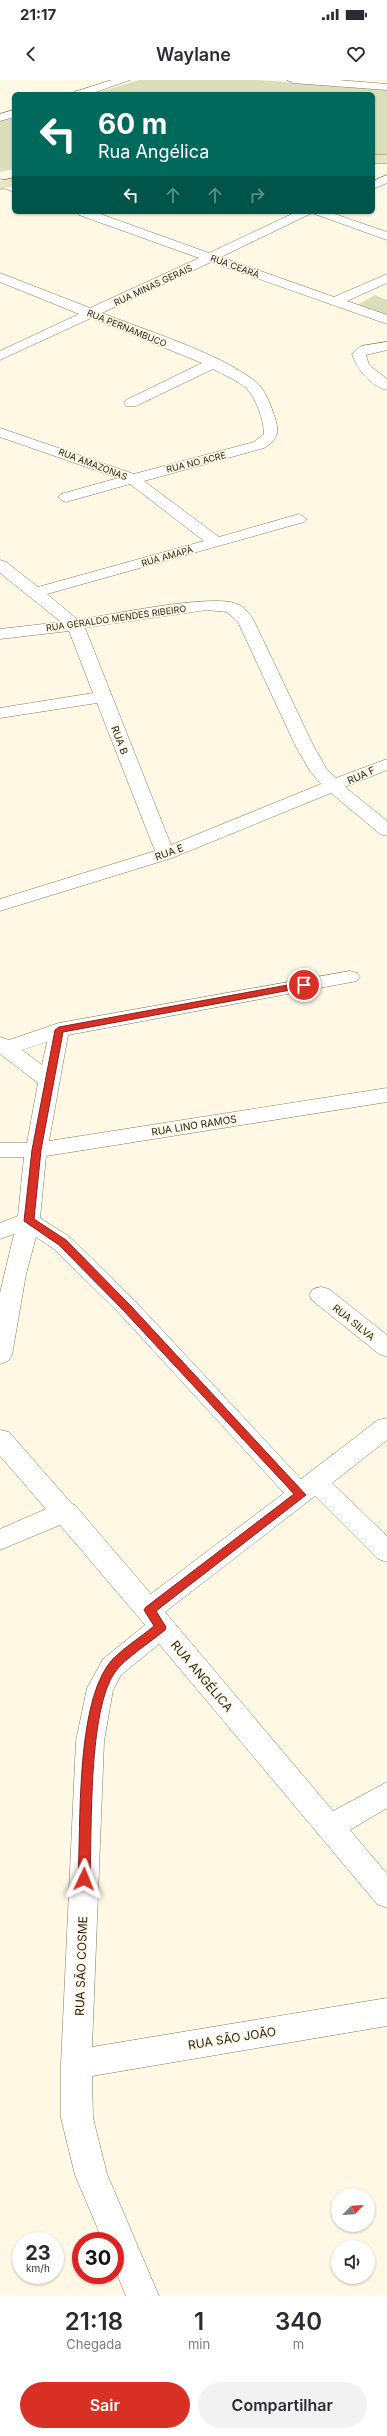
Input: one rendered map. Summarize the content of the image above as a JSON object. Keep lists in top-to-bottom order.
{
  "streets": {
    "street": [
      "RUA CEARÁ",
      "RUA MINAS GERAIS",
      "RUA PERNAMBUCO",
      "RUA NO ACRE",
      "RUA AMAZONAS",
      "RUA AMAPÁ",
      "RUA GERALDO MENDES RIBEIRO",
      "RUA B",
      "RUA F",
      "RUA E",
      "RUA LINO RAMOS",
      "RUA SILVA",
      "RUA ANGÉLICA",
      "RUA SÃO COSME",
      "RUA SÃO JOÃO"
    ]
  },
  "crossings": [
    ["RUA CEARÁ", "RUA MINAS GERAIS"],
    ["RUA MINAS GERAIS", "RUA PERNAMBUCO"],
    ["RUA PERNAMBUCO", "RUA NO ACRE"],
    ["RUA NO ACRE", "RUA AMAZONAS"],
    ["RUA AMAZONAS", "RUA AMAPÁ"],
    ["RUA GERALDO MENDES RIBEIRO", "RUA B"],
    ["RUA GERALDO MENDES RIBEIRO", "RUA F"],
    ["RUA GERALDO MENDES RIBEIRO", "RUA E"],
    ["RUA B", "RUA E"],
    ["RUA F", "RUA E"],
    ["RUA ANGÉLICA", "RUA SÃO COSME"],
    ["RUA SÃO COSME", "RUA SÃO JOÃO"]
  ],
  "north": "top right",
  "page": {
    "status": "21:17",
    "header": "Waylane",
    "turn": ["60 m", "Rua Angélica"],
    "speed": "23 km/h",
    "limit": "30",
    "eta": [
      "21:18",
      "Chegada",
      "1",
      "min",
      "340",
      "m"
    ],
    "buttons": ["Sair", "Compartilhar"]
  }
}
